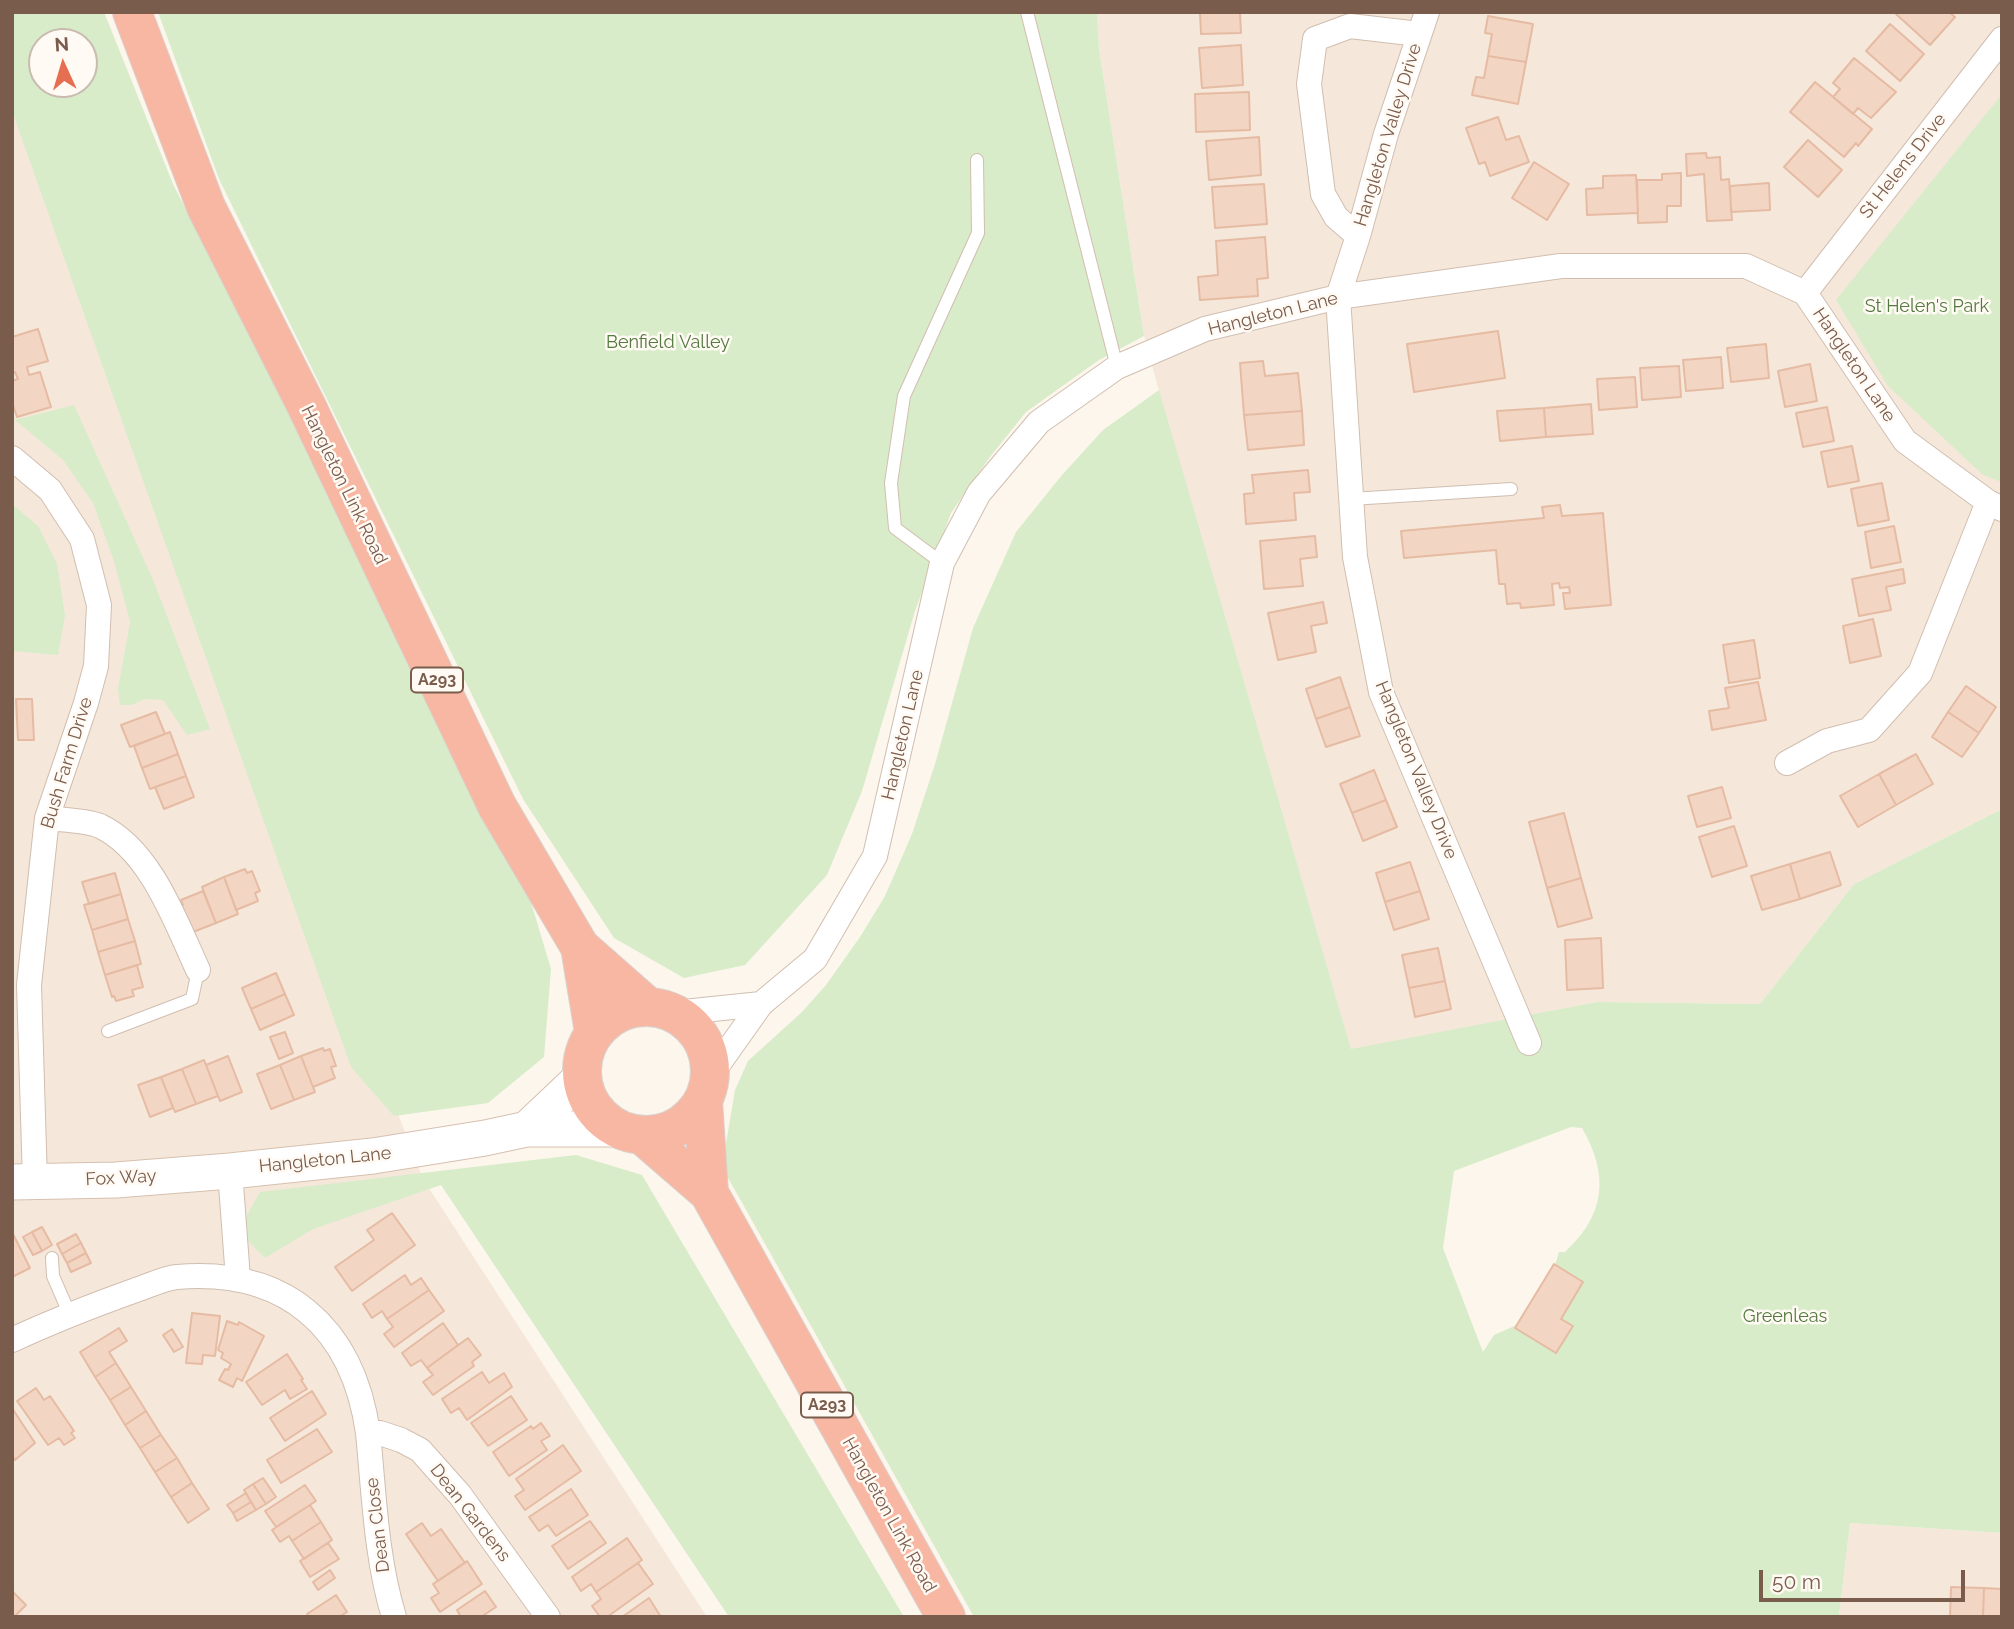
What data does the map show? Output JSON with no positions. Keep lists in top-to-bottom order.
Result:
{
  "streets": {
    "highway": ["Hangleton Link Road", "A293"],
    "street": [
      "Hangleton Valley Drive",
      "St Helens Drive",
      "Hangleton Lane",
      "Bush Farm Drive",
      "Fox Way",
      "Dean Gardens",
      "Dean Close"
    ]
  },
  "crossings": [
    ["Hangleton Valley Drive", "Hangleton Lane"],
    ["St Helens Drive", "Hangleton Lane"],
    ["Hangleton Lane", "Hangleton Link Road"],
    ["Hangleton Lane", "Fox Way"],
    ["Bush Farm Drive", "Fox Way"],
    ["Dean Gardens", "Dean Close"]
  ],
  "parks": ["St Helen's Park", "Benfield Valley", "Greenleas"],
  "scale_bar": "50 m",
  "north": "top"
}
